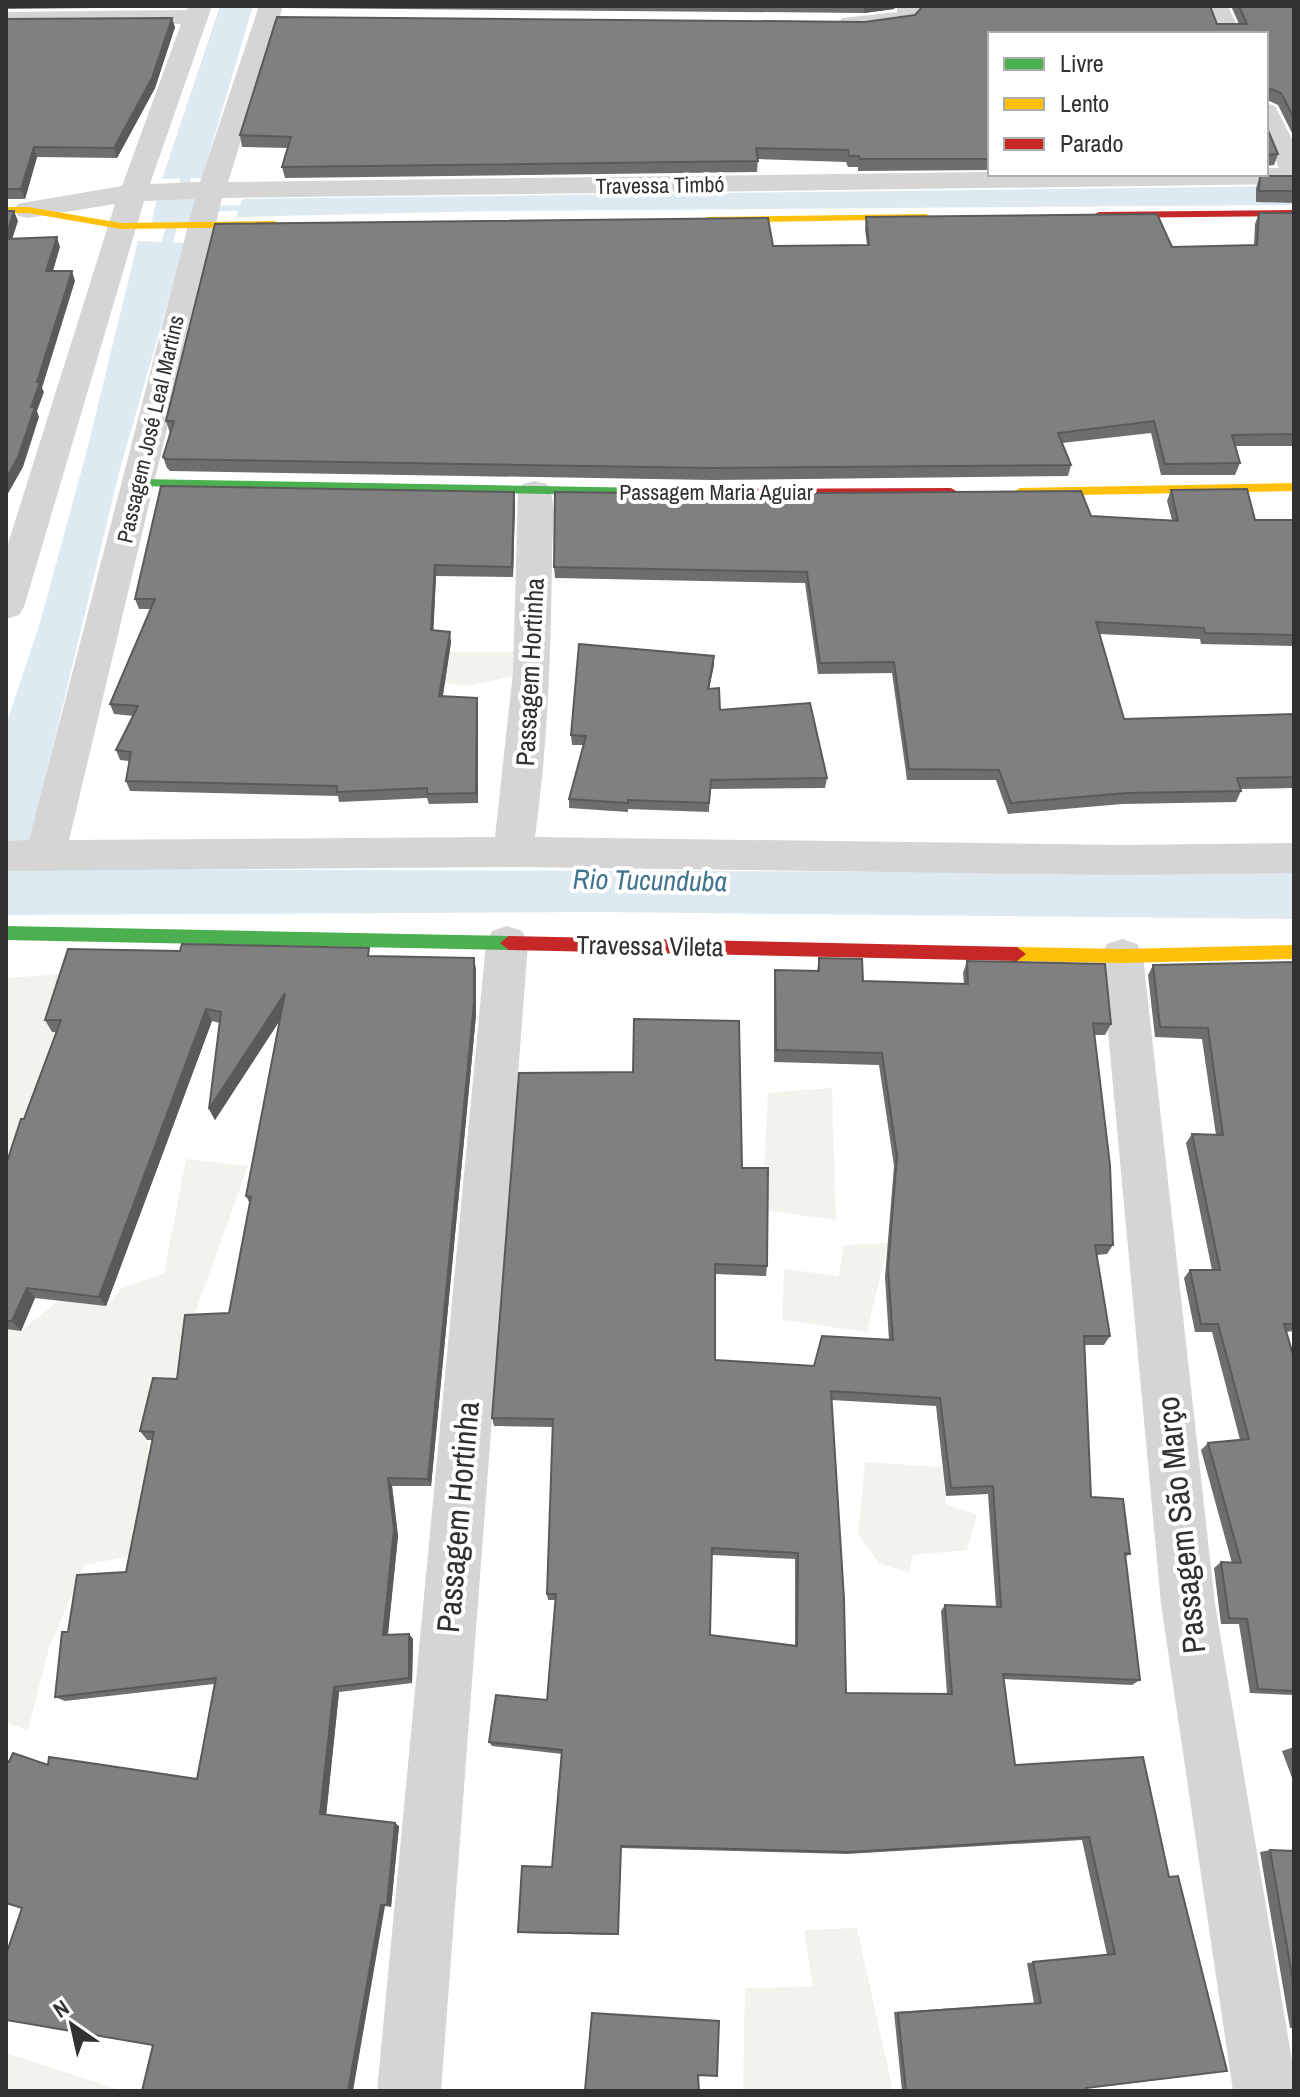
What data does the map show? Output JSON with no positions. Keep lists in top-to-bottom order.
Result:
{
  "streets": {
    "street": [
      "Travessa Timbó",
      "Passagem José Leal Martins",
      "Passagem Maria Aguiar",
      "Passagem Hortinha",
      "Travessa Vileta",
      "Passagem São Março"
    ]
  },
  "crossings": [
    ["Travessa Timbó", "Passagem José Leal Martins"],
    ["Passagem José Leal Martins", "Passagem Maria Aguiar"],
    ["Passagem Maria Aguiar", "Passagem Hortinha"],
    ["Passagem Hortinha", "Travessa Vileta"],
    ["Travessa Vileta", "Passagem São Março"]
  ],
  "water": ["Rio Tucunduba"],
  "legend": ["Livre", "Lento", "Parado"],
  "north": "top left"
}
